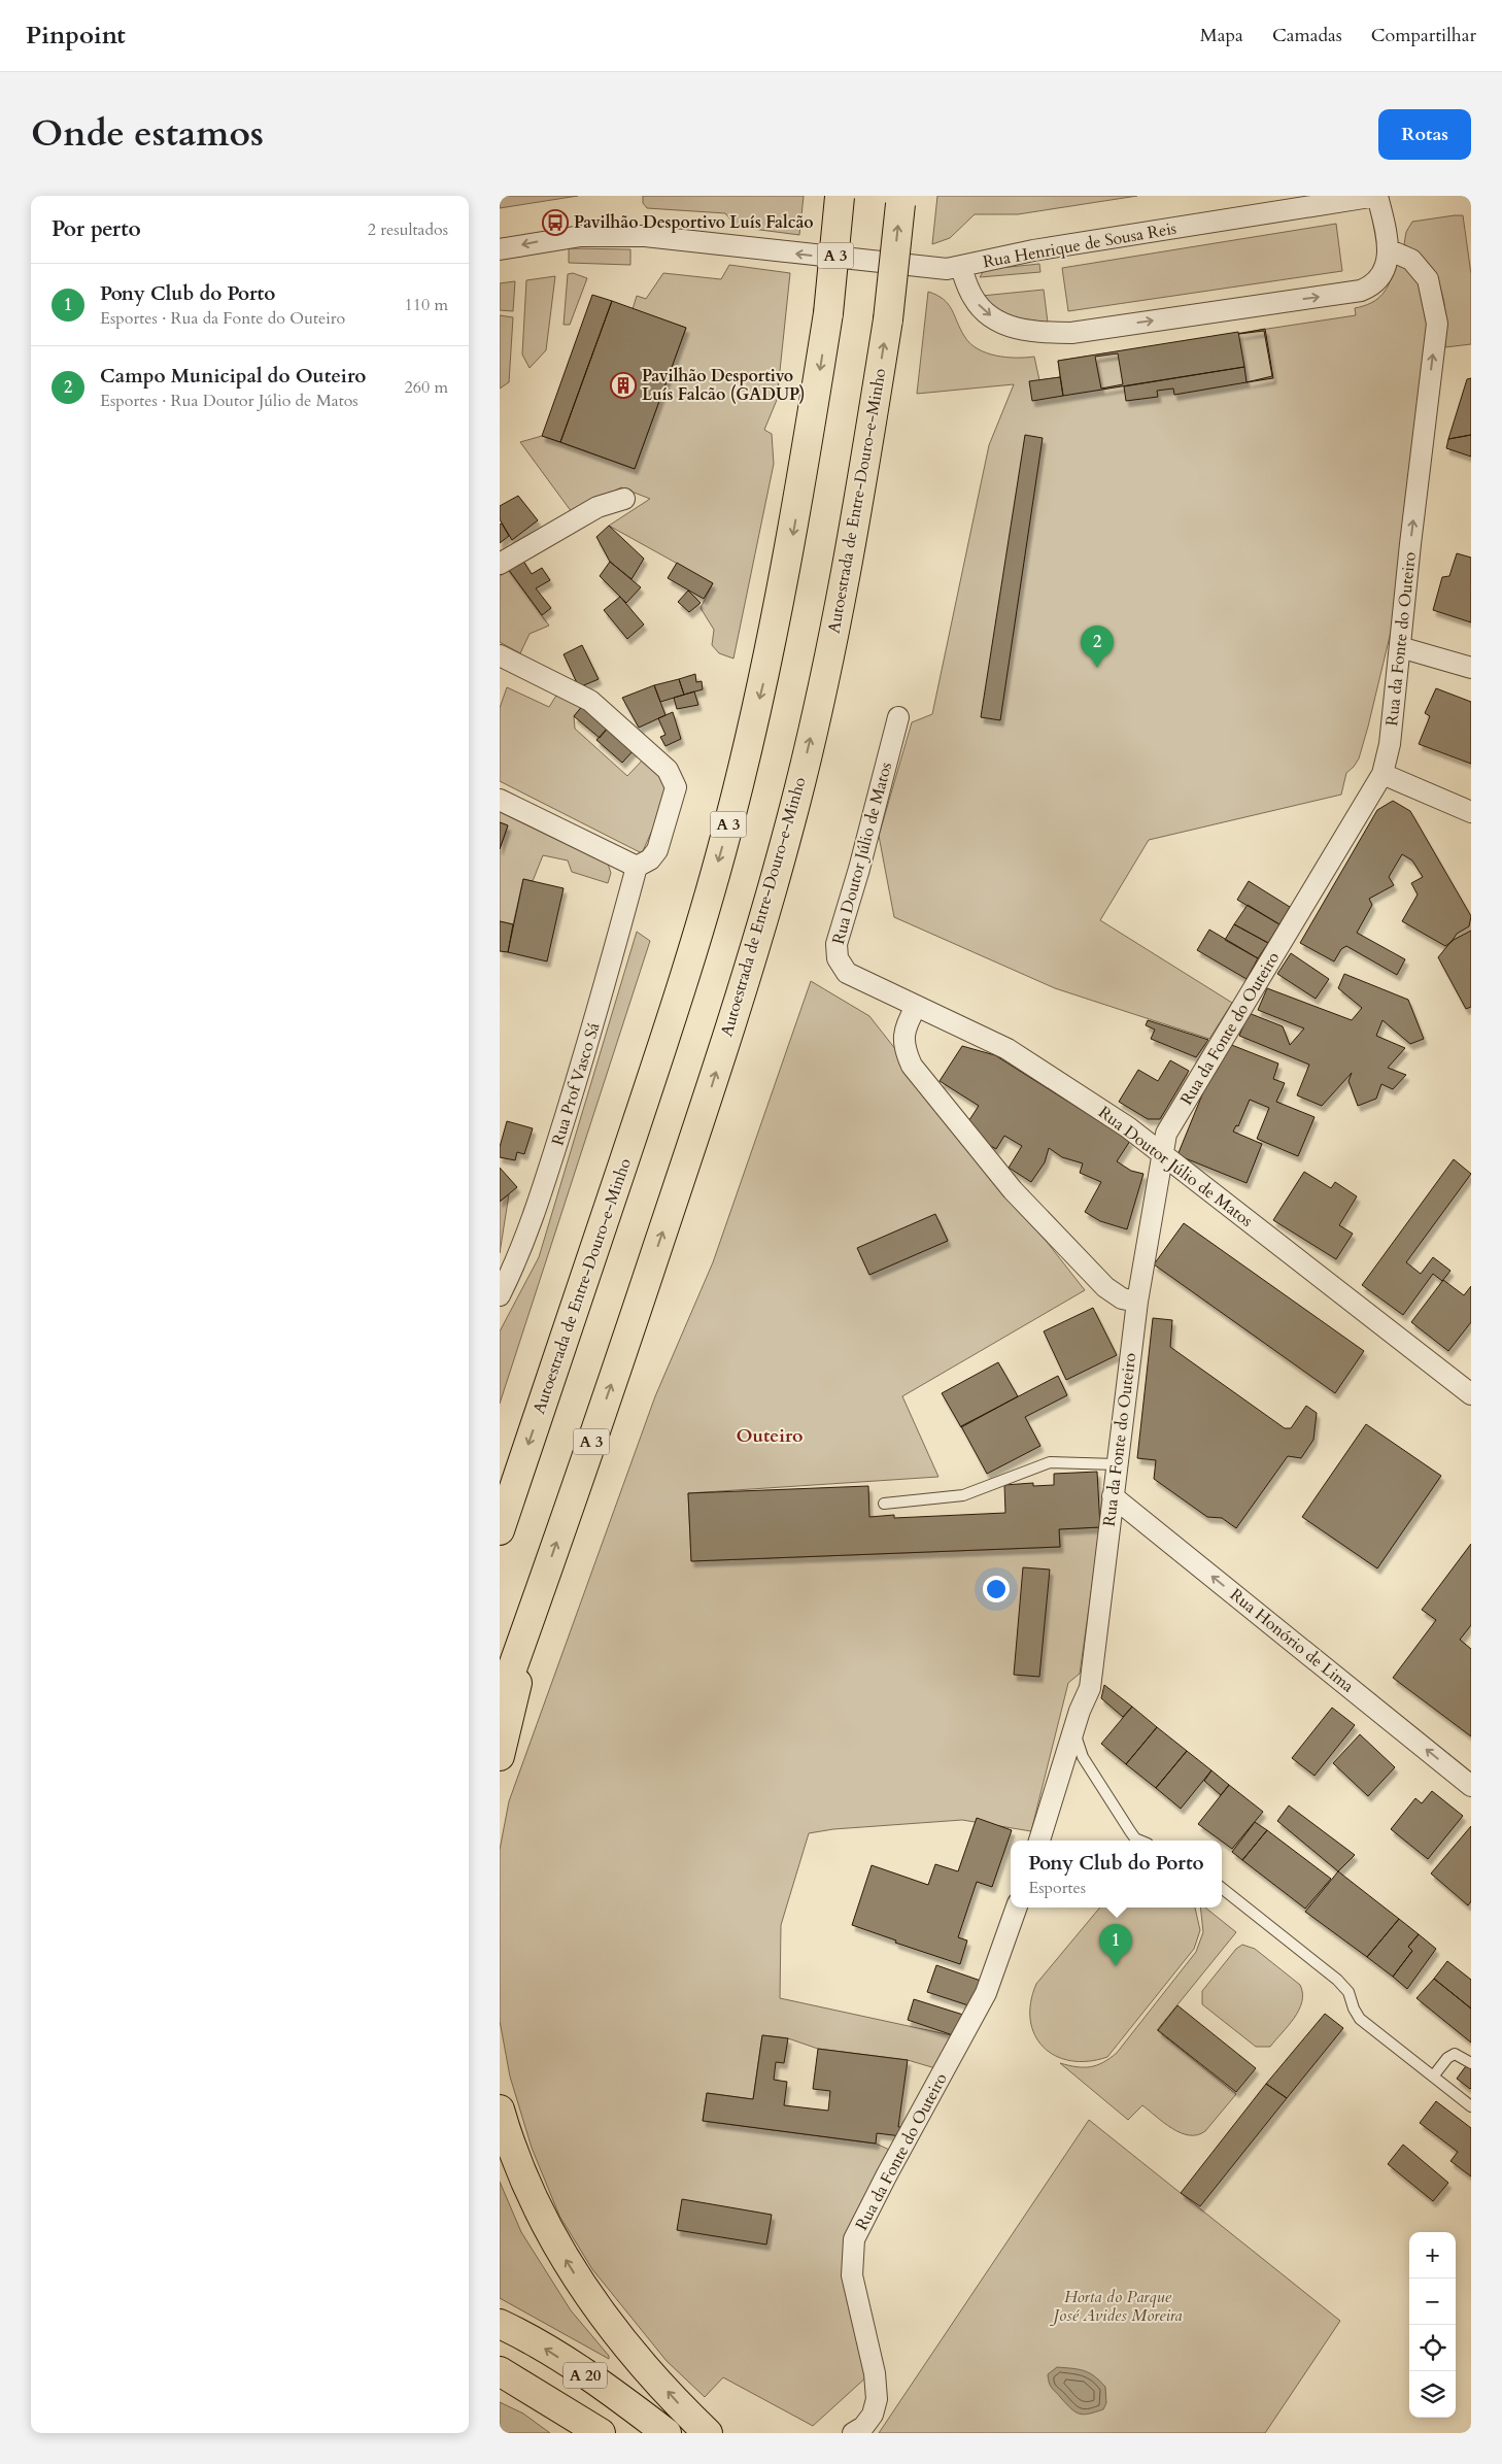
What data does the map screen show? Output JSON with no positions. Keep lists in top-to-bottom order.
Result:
{
  "streets": {
    "highway": ["A 3", "Autoestrada de Entre-Douro-e-Minho", "A 20"],
    "street": [
      "Rua Henrique de Sousa Reis",
      "Rua da Fonte do Outeiro",
      "Rua Doutor Júlio de Matos",
      "Rua Prof Vasco Sá",
      "Rua Honório de Lima"
    ]
  },
  "crossings": [
    ["Rua Henrique de Sousa Reis", "Rua da Fonte do Outeiro"],
    ["Rua da Fonte do Outeiro", "Rua Doutor Júlio de Matos"],
    ["Rua da Fonte do Outeiro", "Rua Honório de Lima"]
  ],
  "one_way": ["Rua Honório de Lima"],
  "districts": ["Outeiro"],
  "parks": ["Horta do Parque José Avides Moreira"],
  "places": {
    "bus stop": ["Pavilhão Desportivo Luís Falcão"],
    "building": ["Pavilhão Desportivo Luís Falcão (GADUP)"]
  },
  "page": {
    "header": "Pinpoint",
    "nav": ["Mapa", "Camadas", "Compartilhar"],
    "title": "Onde estamos",
    "buttons": "Rotas",
    "heading": ["Por perto", "2 resultados"],
    "list": [
      {
        "mark": "1",
        "name": "Pony Club do Porto",
        "note": "Esportes · Rua da Fonte do Outeiro",
        "value": "110 m"
      },
      {
        "mark": "2",
        "name": "Campo Municipal do Outeiro",
        "note": "Esportes · Rua Doutor Júlio de Matos",
        "value": "260 m"
      }
    ],
    "pins": ["2", "1"],
    "popup": ["Pony Club do Porto", "Esportes"],
    "map_buttons": ["+", "−"]
  }
}
